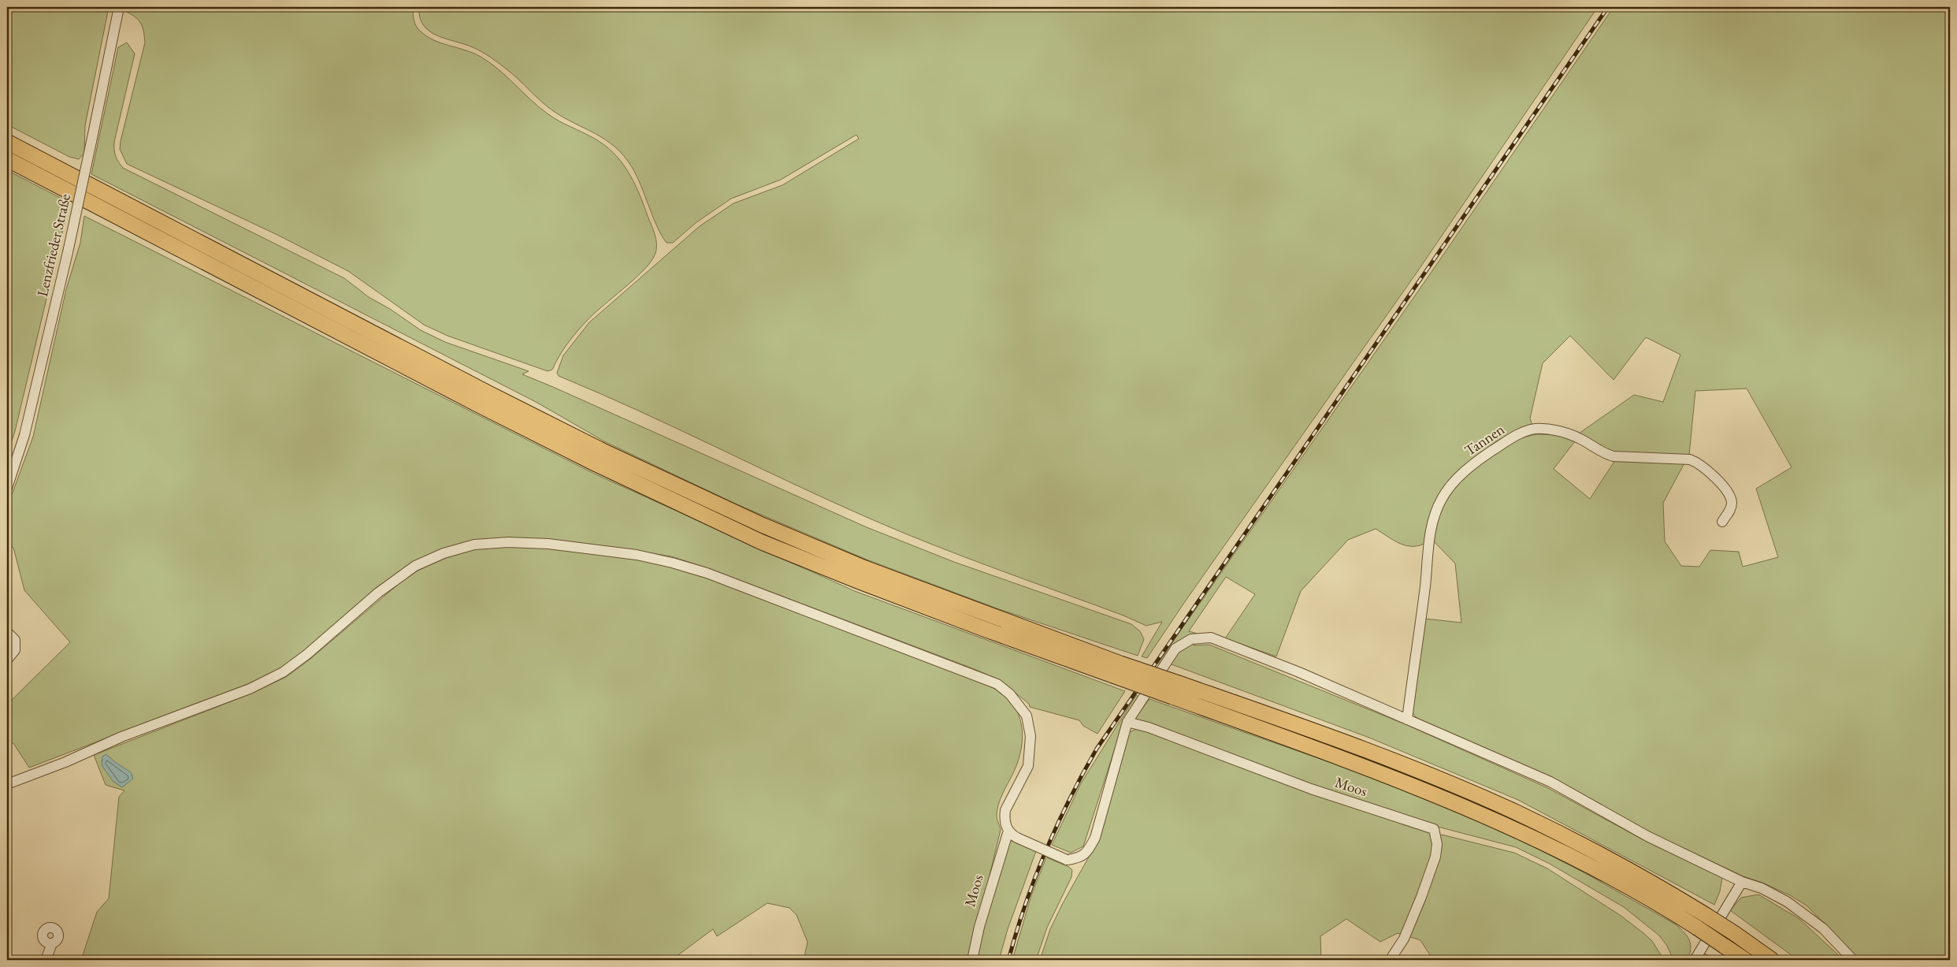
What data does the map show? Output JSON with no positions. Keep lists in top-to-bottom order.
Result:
{
  "streets": {
    "street": ["Lenzfrieder Straße", "Tannen", "Moos"]
  }
}
